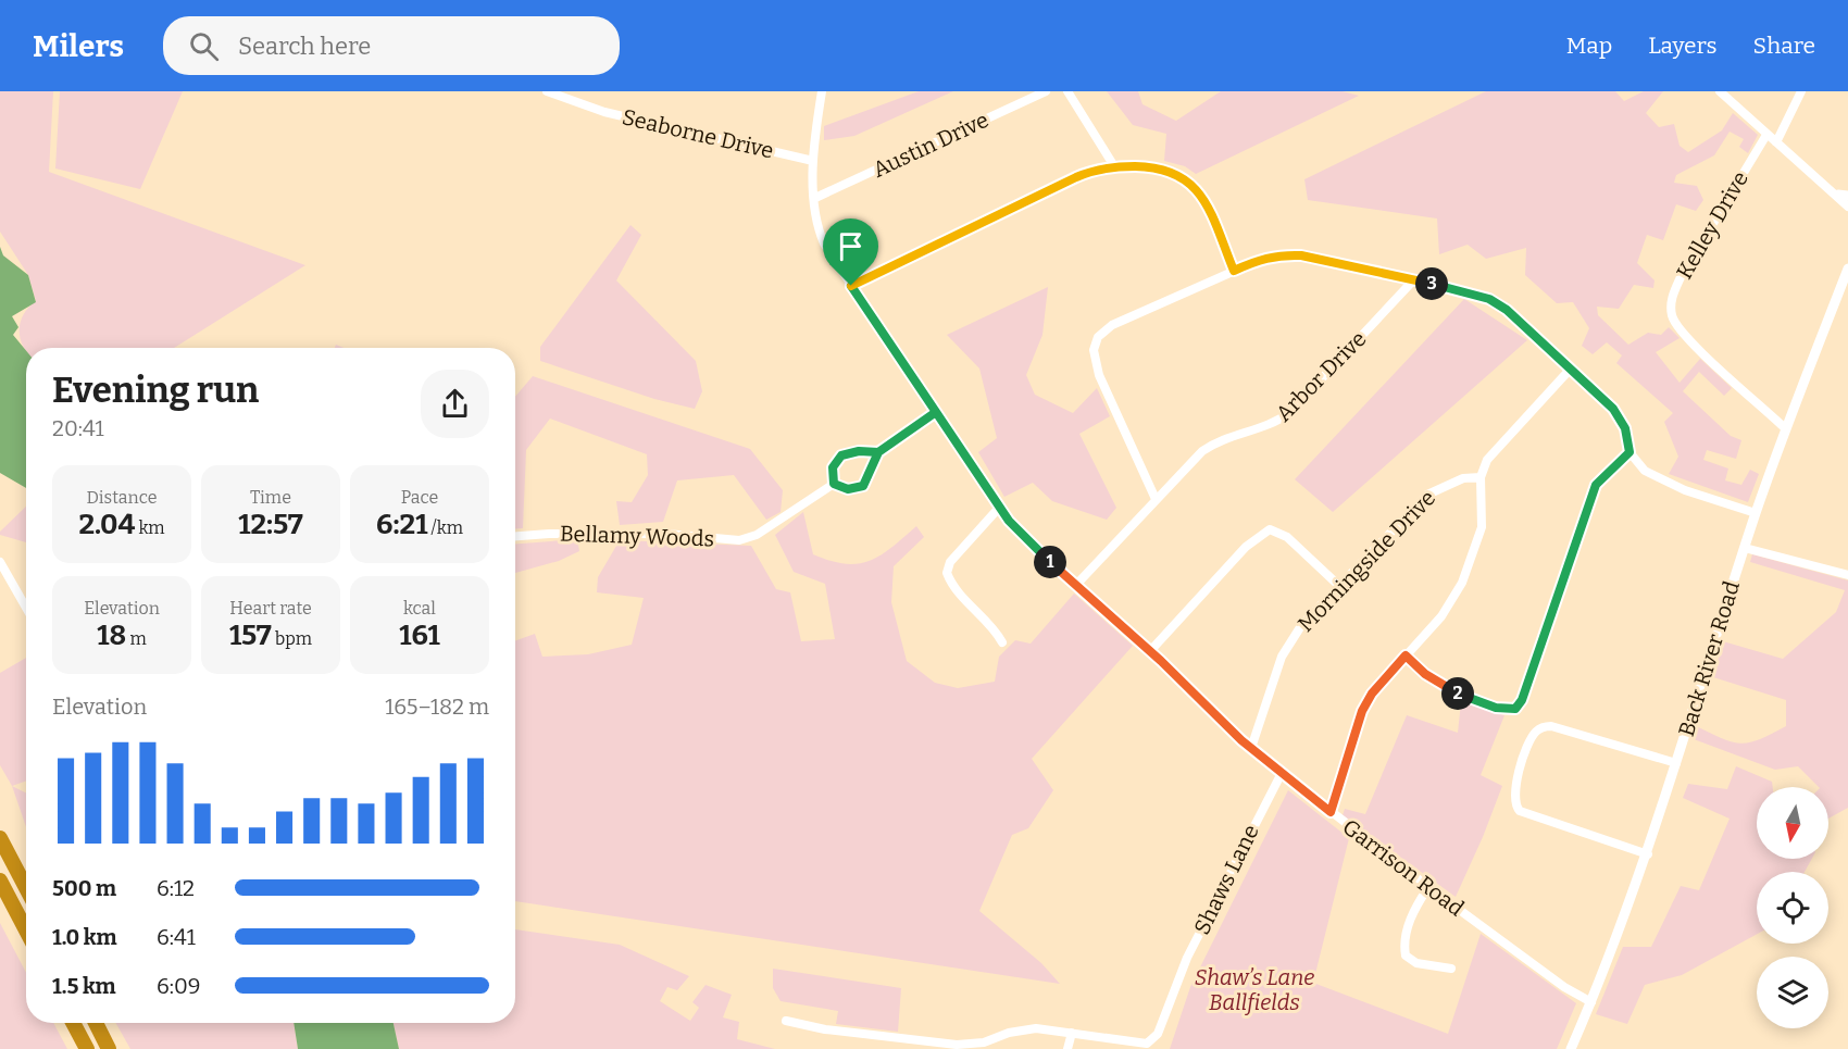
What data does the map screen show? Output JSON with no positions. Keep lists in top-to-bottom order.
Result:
{
  "streets": {
    "street": [
      "Seaborne Drive",
      "Austin Drive",
      "Kelley Drive",
      "Arbor Drive",
      "Bellamy Woods",
      "Morningside Drive",
      "Back River Road",
      "Garrison Road",
      "Shaws Lane"
    ]
  },
  "crossings": [
    ["Seaborne Drive", "Garrison Road"],
    ["Austin Drive", "Garrison Road"],
    ["Kelley Drive", "Back River Road"],
    ["Arbor Drive", "Garrison Road"],
    ["Morningside Drive", "Garrison Road"],
    ["Back River Road", "Garrison Road"],
    ["Garrison Road", "Shaws Lane"]
  ],
  "parks": ["Shaw’s Lane Ballfields"],
  "north": "bottom",
  "page": {
    "header": "Milers",
    "search": "Search here",
    "nav": ["Map", "Layers", "Share"],
    "pins": ["3", "1", "2"],
    "heading": ["Evening run", "20:41"],
    "stats": [
      ["Distance", "2.04 km"],
      ["Time", "12:57"],
      ["Pace", "6:21 /km"],
      ["Elevation", "18 m"],
      ["Heart rate", "157 bpm"],
      ["kcal", "161"]
    ],
    "chart": ["Elevation", "165–182 m"],
    "list": [
      {
        "name": "500 m",
        "note": "6:12"
      },
      {
        "name": "1.0 km",
        "note": "6:41"
      },
      {
        "name": "1.5 km",
        "note": "6:09"
      }
    ]
  }
}
